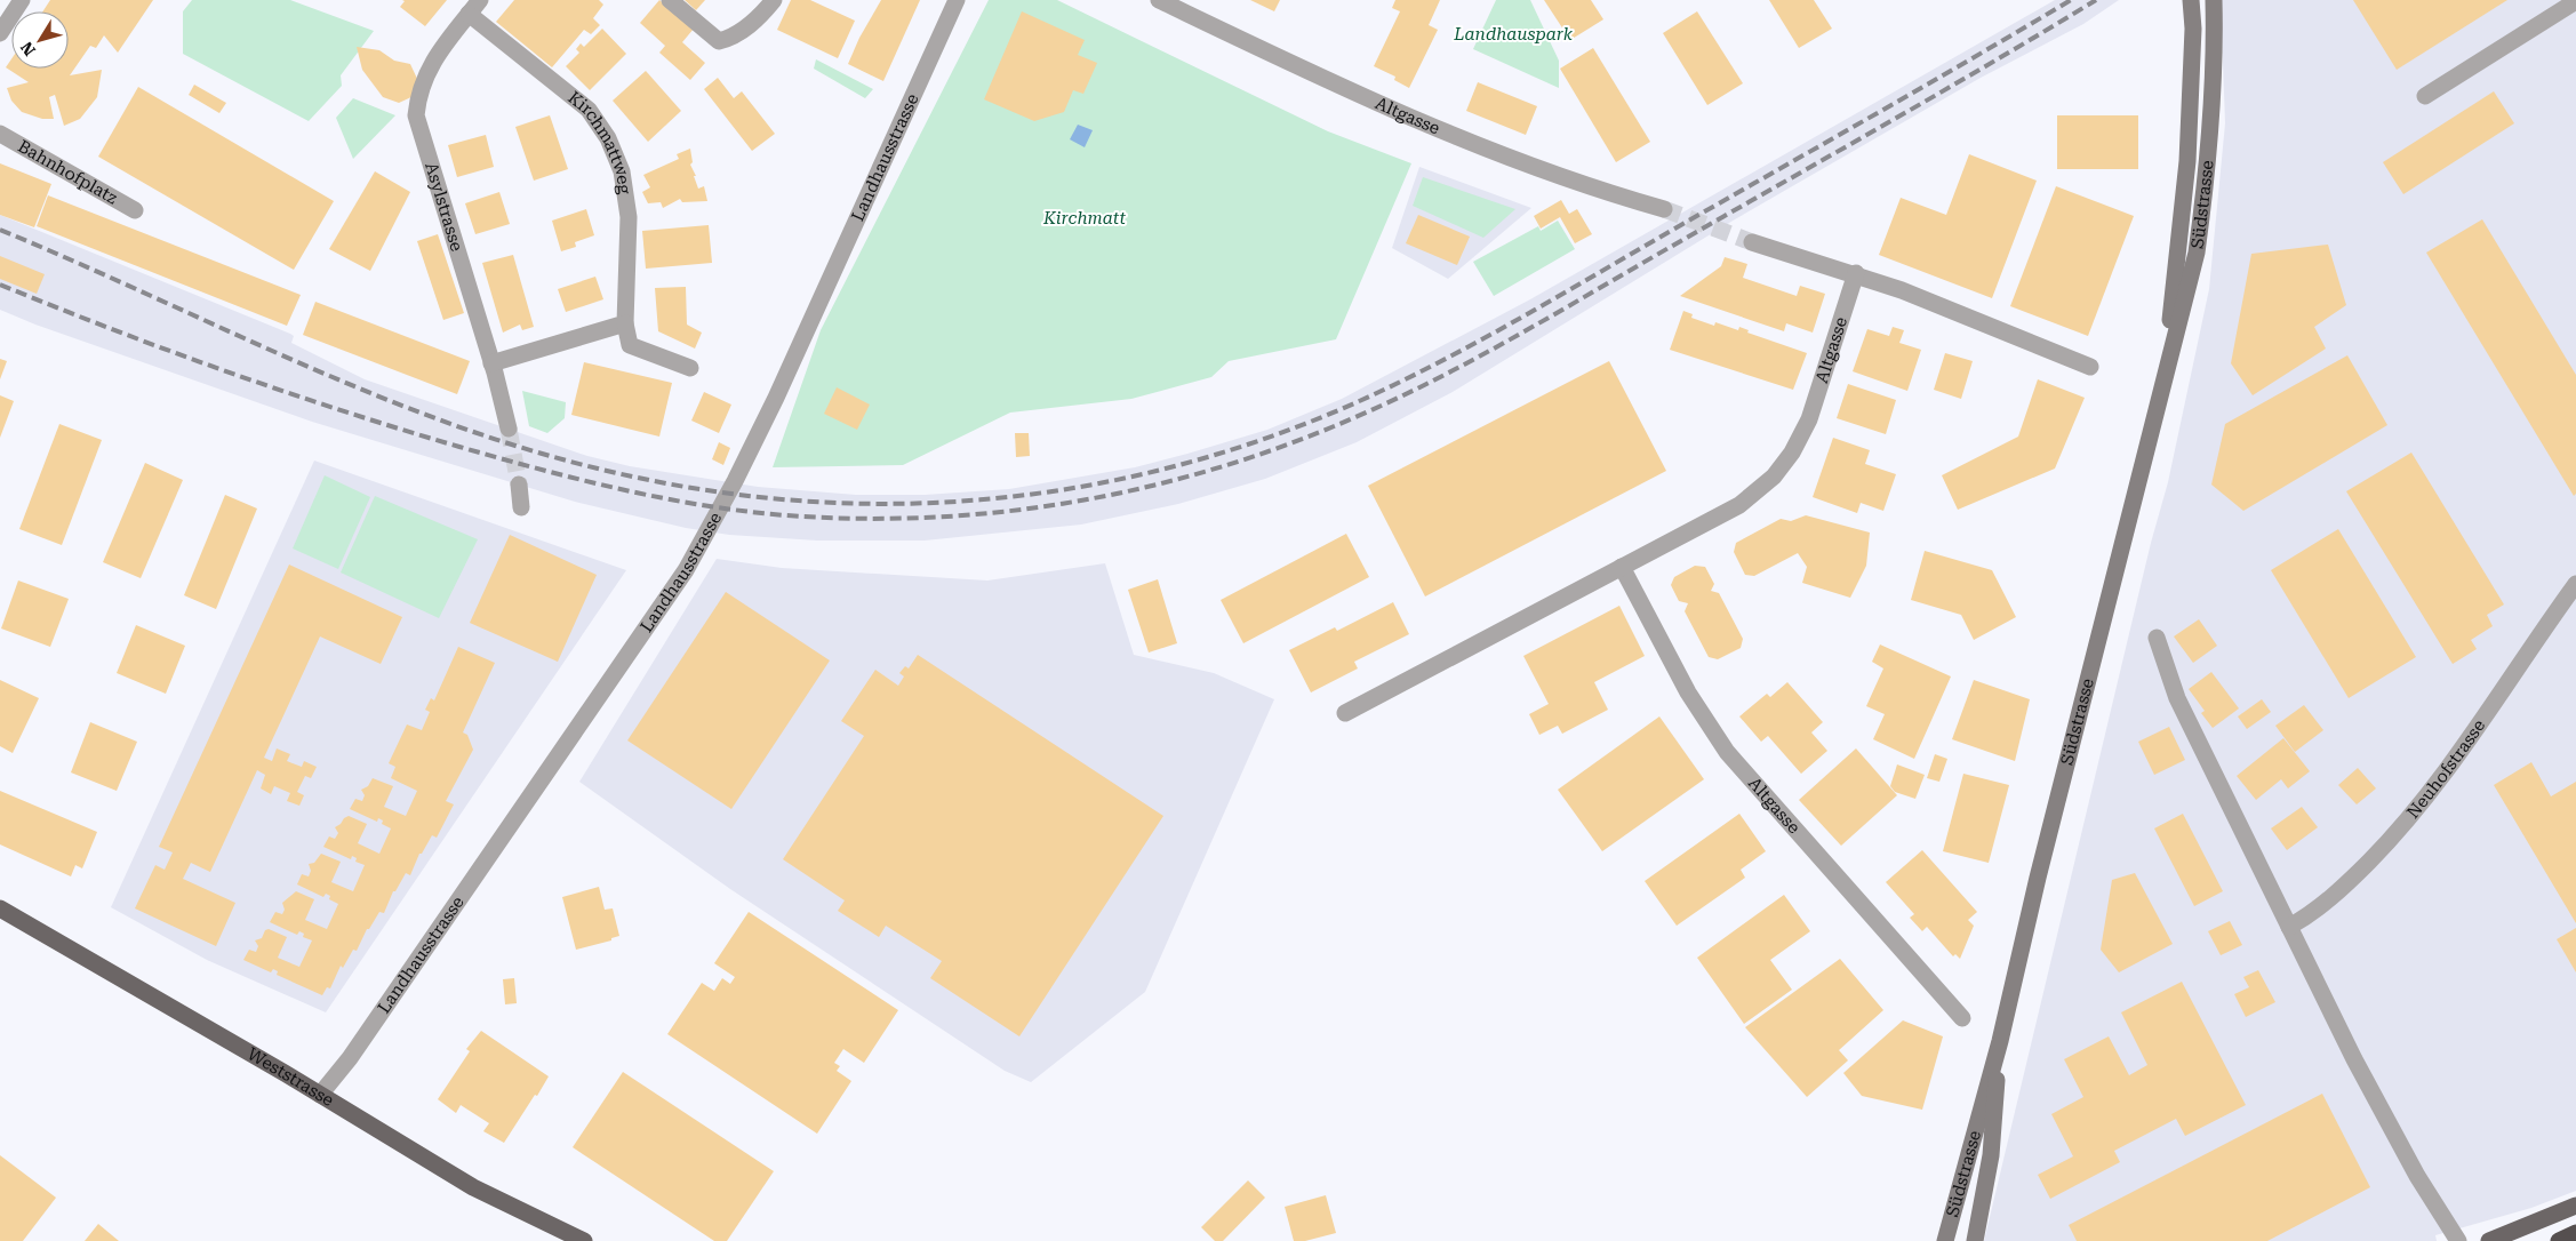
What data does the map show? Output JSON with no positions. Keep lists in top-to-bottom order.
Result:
{
  "streets": {
    "main road": ["Südstrasse", "Weststrasse"],
    "street": [
      "Altgasse",
      "Kirchmattweg",
      "Landhausstrasse",
      "Bahnhofplatz",
      "Asylstrasse",
      "Neuhofstrasse"
    ]
  },
  "crossings": [
    ["Kirchmattweg", "Asylstrasse"],
    ["Landhausstrasse", "Weststrasse"]
  ],
  "parks": ["Landhauspark", "Kirchmatt"],
  "north": "bottom left"
}
